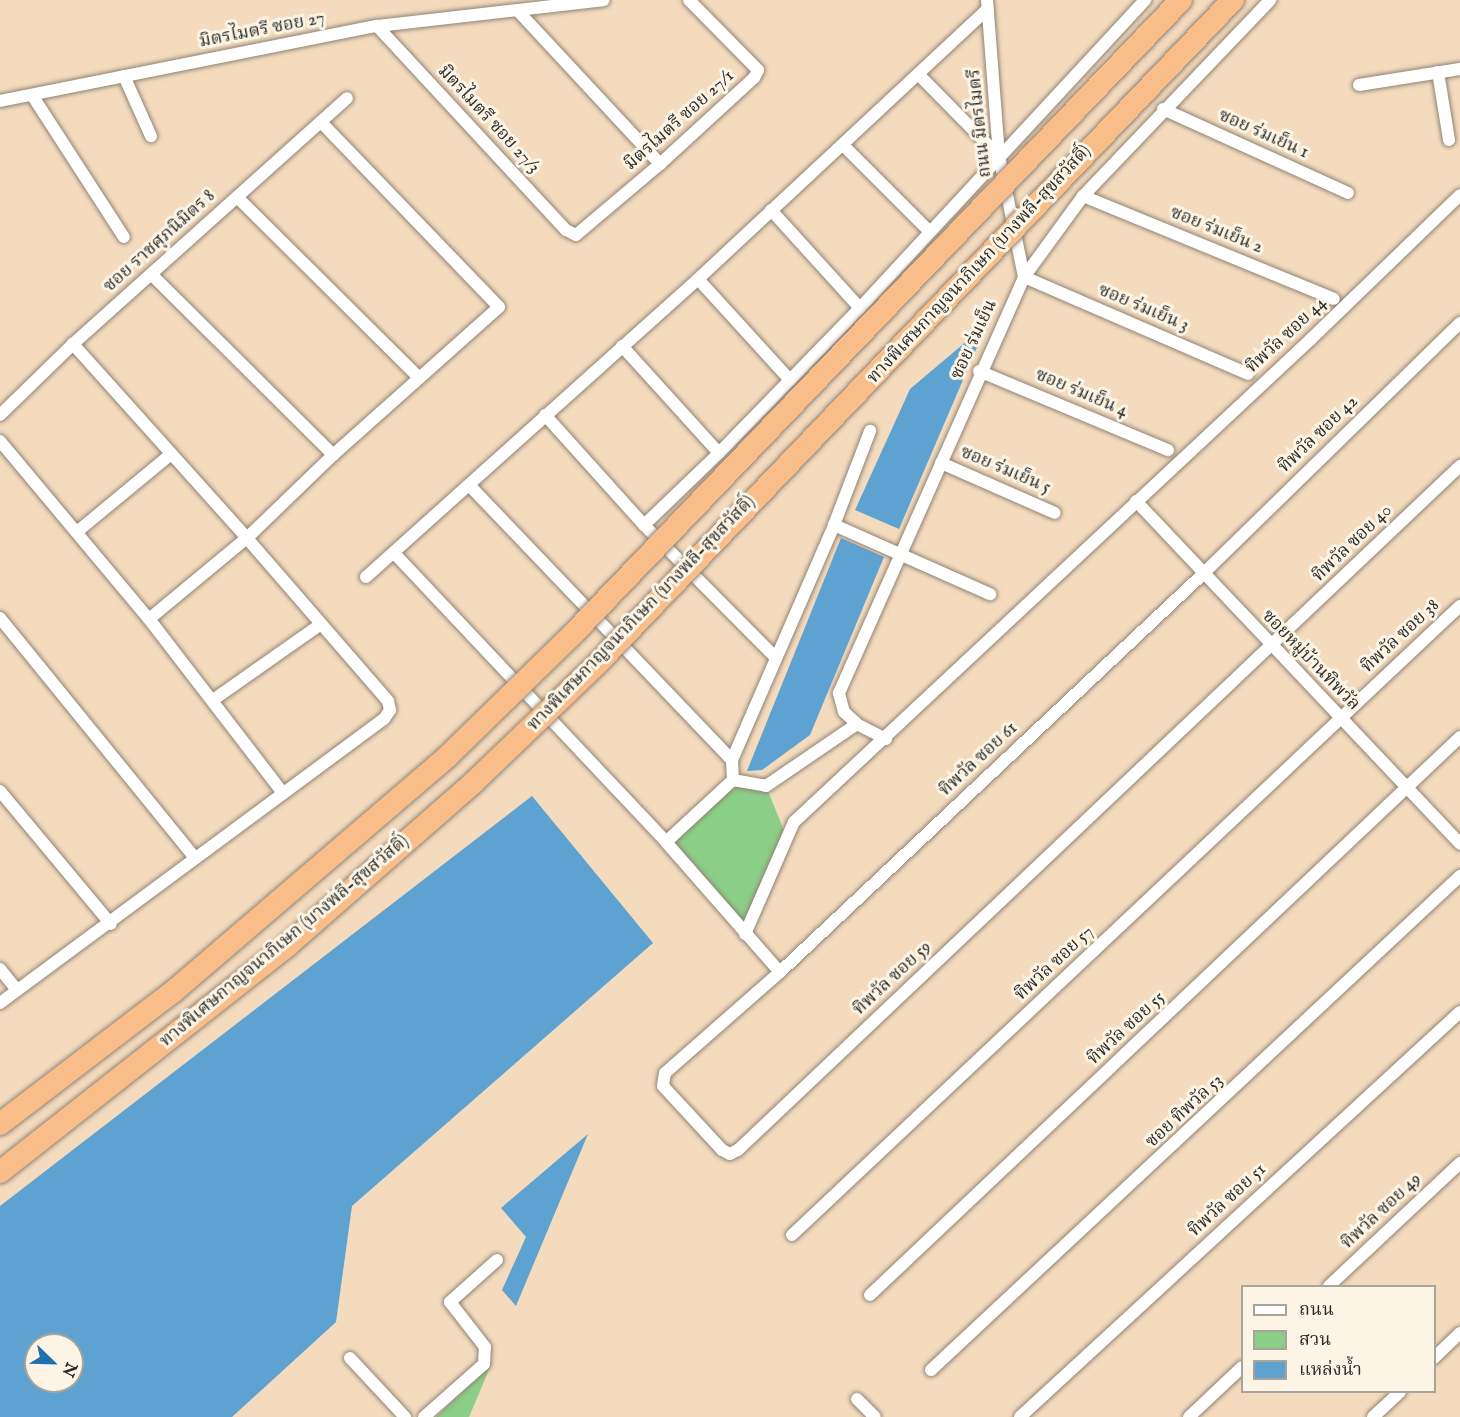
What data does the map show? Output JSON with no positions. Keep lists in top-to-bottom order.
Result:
{
  "streets": {
    "highway": ["ทางพิเศษกาญจนาภิเษก (บางพลี-สุขสวัสดิ์)"],
    "street": [
      "มิตรไมตรี ซอย 27",
      "มิตรไมตรี ซอย 27/3",
      "มิตรไมตรี ซอย 27/1",
      "ถนน มิตรไมตรี",
      "ซอย ร่มเย็น 1",
      "ซอย ร่มเย็น 2",
      "ซอย ราชศุภนิมิตร 8",
      "ซอย ร่มเย็น 3",
      "ทิพวัล ซอย 44",
      "ซอย ร่มเย็น",
      "ซอย ร่มเย็น 4",
      "ทิพวัล ซอย 42",
      "ซอย ร่มเย็น 5",
      "ทิพวัล ซอย 40",
      "ทิพวัล ซอย 38",
      "ซอยหมู่บ้านทิพวัล",
      "ทิพวัล ซอย 61",
      "ทิพวัล ซอย 57",
      "ทิพวัล ซอย 59",
      "ทิพวัล ซอย 55",
      "ซอย ทิพวัล 53",
      "ทิพวัล ซอย 51",
      "ทิพวัล ซอย 49"
    ]
  },
  "crossings": [
    ["มิตรไมตรี ซอย 27", "มิตรไมตรี ซอย 27/3"],
    ["มิตรไมตรี ซอย 27/3", "มิตรไมตรี ซอย 27/1"],
    ["ถนน มิตรไมตรี", "ซอย ร่มเย็น 3"],
    ["ถนน มิตรไมตรี", "ซอย ร่มเย็น"],
    ["ซอย ร่มเย็น 1", "ซอย ร่มเย็น"],
    ["ซอย ร่มเย็น 2", "ซอย ร่มเย็น"],
    ["ซอย ร่มเย็น 3", "ซอย ร่มเย็น"],
    ["ทิพวัล ซอย 44", "ซอย ร่มเย็น"],
    ["ทิพวัล ซอย 44", "ซอยหมู่บ้านทิพวัล"],
    ["ซอย ร่มเย็น", "ซอย ร่มเย็น 4"],
    ["ซอย ร่มเย็น", "ซอย ร่มเย็น 5"],
    ["ทิพวัล ซอย 42", "ซอยหมู่บ้านทิพวัล"],
    ["ทิพวัล ซอย 42", "ทิพวัล ซอย 61"],
    ["ทิพวัล ซอย 40", "ซอยหมู่บ้านทิพวัล"],
    ["ทิพวัล ซอย 40", "ทิพวัล ซอย 59"],
    ["ทิพวัล ซอย 38", "ซอยหมู่บ้านทิพวัล"],
    ["ทิพวัล ซอย 38", "ทิพวัล ซอย 57"],
    ["ซอยหมู่บ้านทิพวัล", "ทิพวัล ซอย 61"],
    ["ซอยหมู่บ้านทิพวัล", "ทิพวัล ซอย 57"],
    ["ซอยหมู่บ้านทิพวัล", "ทิพวัล ซอย 59"],
    ["ซอยหมู่บ้านทิพวัล", "ทิพวัล ซอย 55"],
    ["ทิพวัล ซอย 61", "ทิพวัล ซอย 59"]
  ],
  "legend": ["ถนน", "สวน", "แหล่งน้ำ"],
  "north": "bottom right"
}
